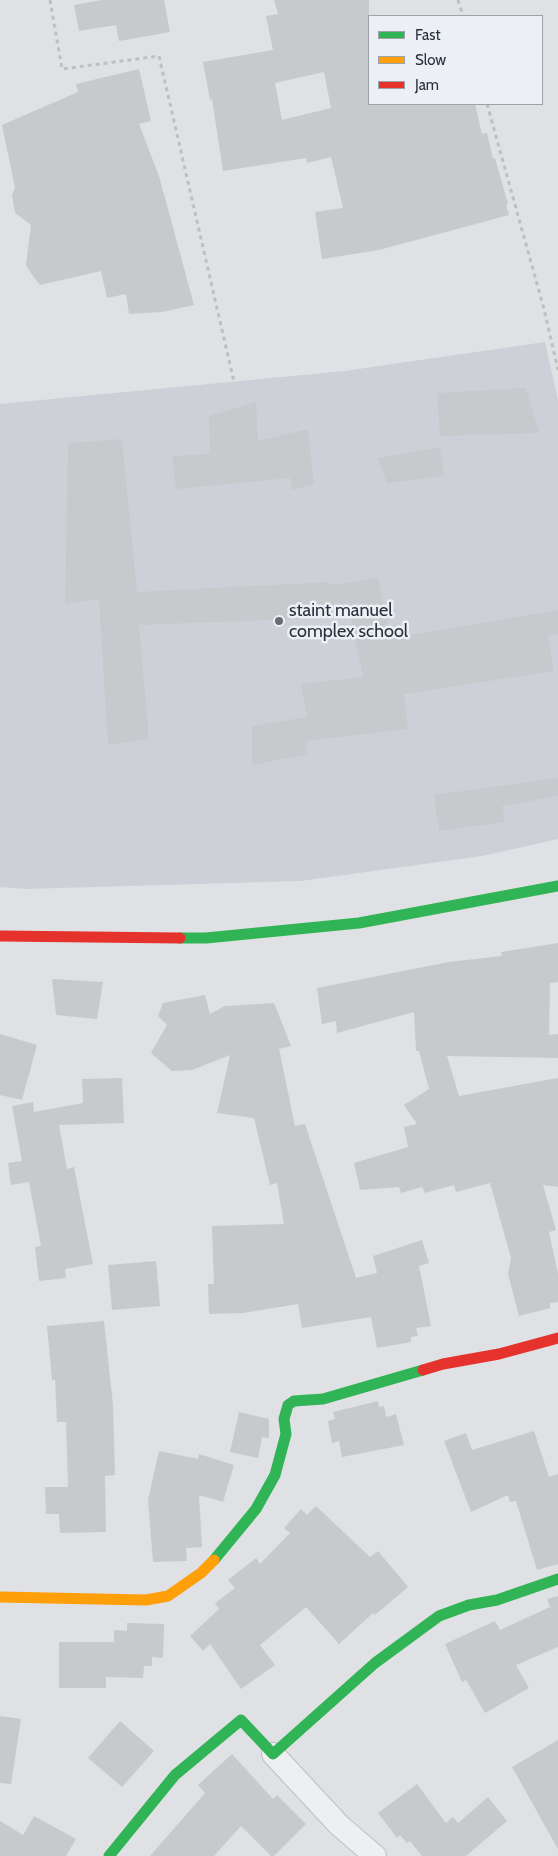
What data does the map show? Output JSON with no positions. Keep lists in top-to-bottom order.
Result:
{
  "places": ["staint manuel complex school"],
  "legend": ["Fast", "Slow", "Jam"]
}
